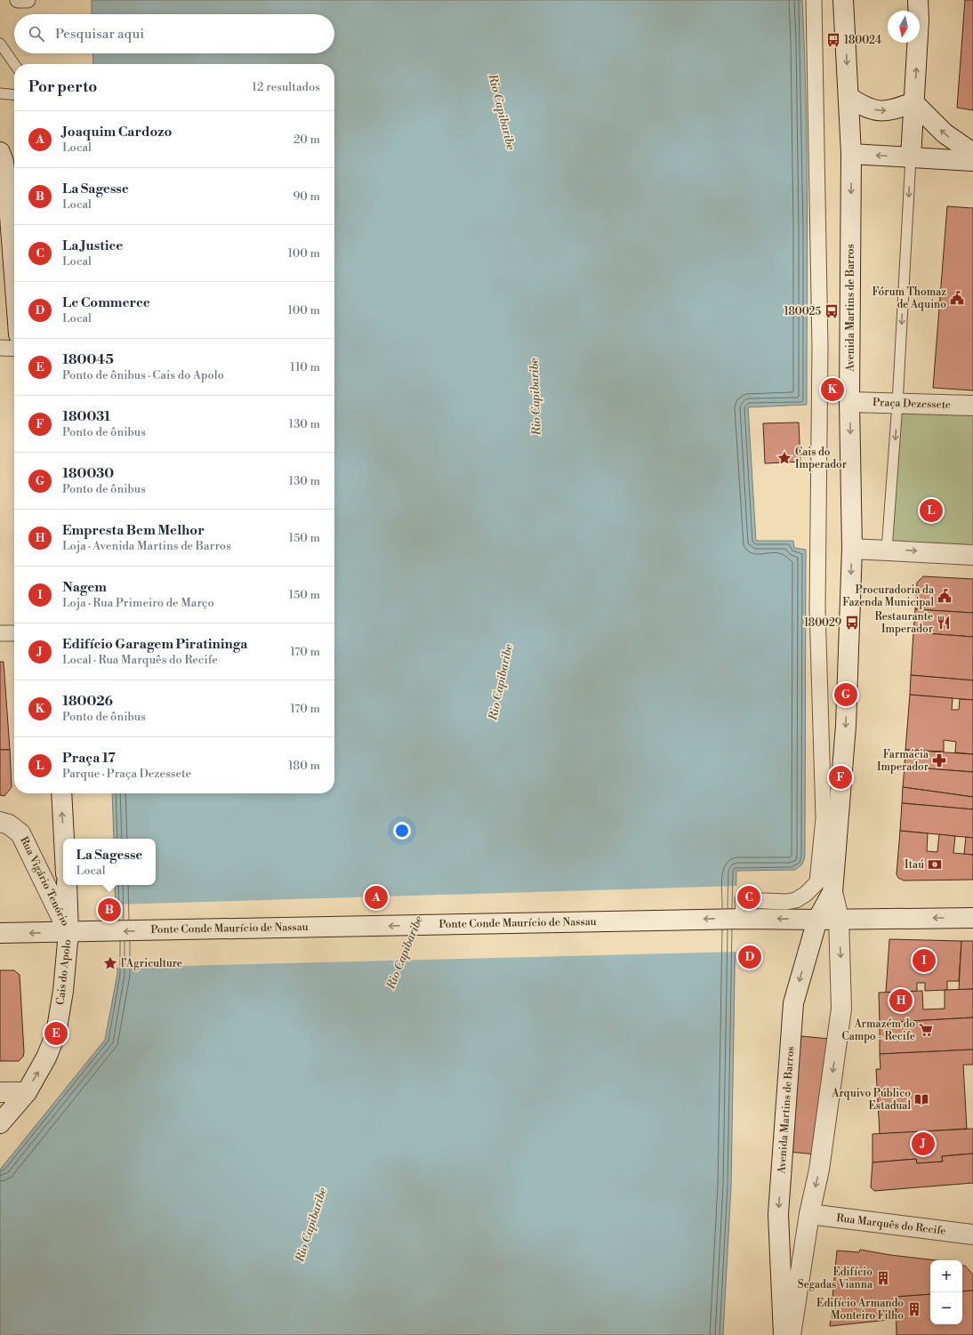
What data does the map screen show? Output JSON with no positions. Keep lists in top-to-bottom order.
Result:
{
  "streets": {
    "main road": [
      "Avenida Martins de Barros",
      "Praça Dezessete",
      "Rua Vigário Tenório",
      "Ponte Conde Maurício de Nassau",
      "Cais do Apolo",
      "Rua Marquês do Recife"
    ]
  },
  "crossings": [
    ["Avenida Martins de Barros", "Praça Dezessete"],
    ["Avenida Martins de Barros", "Ponte Conde Maurício de Nassau"],
    ["Avenida Martins de Barros", "Rua Marquês do Recife"],
    ["Rua Vigário Tenório", "Ponte Conde Maurício de Nassau"],
    ["Rua Vigário Tenório", "Cais do Apolo"],
    ["Ponte Conde Maurício de Nassau", "Cais do Apolo"]
  ],
  "one_way": ["Avenida Martins de Barros", "Ponte Conde Maurício de Nassau", "Cais do Apolo"],
  "water": ["Rio Capibaribe"],
  "places": {
    "bus stop": ["180024", "180025", "180029"],
    "public building": ["Fórum Thomaz de Aquino", "Procuradoria da Fazenda Municipal"],
    "place": ["Cais do Imperador", "l’Agriculture"],
    "restaurant": ["Restaurante Imperador"],
    "pharmacy": ["Farmácia Imperador"],
    "bank": ["Itaú"],
    "supermarket": ["Armazém do Campo - Recife"],
    "library": ["Arquivo Público Estadual"],
    "building": ["Edifício Segadas Vianna", "Edifício Armando Monteiro Filho"]
  },
  "north": "bottom",
  "page": {
    "search": "Pesquisar aqui",
    "heading": ["Por perto", "12 resultados"],
    "list": [
      {
        "mark": "A",
        "name": "Joaquim Cardozo",
        "note": "Local",
        "value": "20 m"
      },
      {
        "mark": "B",
        "name": "La Sagesse",
        "note": "Local",
        "value": "90 m"
      },
      {
        "mark": "C",
        "name": "La Justice",
        "note": "Local",
        "value": "100 m"
      },
      {
        "mark": "D",
        "name": "Le Commerce",
        "note": "Local",
        "value": "100 m"
      },
      {
        "mark": "E",
        "name": "180045",
        "note": "Ponto de ônibus · Cais do Apolo",
        "value": "110 m"
      },
      {
        "mark": "F",
        "name": "180031",
        "note": "Ponto de ônibus",
        "value": "130 m"
      },
      {
        "mark": "G",
        "name": "180030",
        "note": "Ponto de ônibus",
        "value": "130 m"
      },
      {
        "mark": "H",
        "name": "Empresta Bem Melhor",
        "note": "Loja · Avenida Martins de Barros",
        "value": "150 m"
      },
      {
        "mark": "I",
        "name": "Nagem",
        "note": "Loja · Rua Primeiro de Março",
        "value": "150 m"
      },
      {
        "mark": "J",
        "name": "Edifício Garagem Piratininga",
        "note": "Local · Rua Marquês do Recife",
        "value": "170 m"
      },
      {
        "mark": "K",
        "name": "180026",
        "note": "Ponto de ônibus",
        "value": "170 m"
      },
      {
        "mark": "L",
        "name": "Praça 17",
        "note": "Parque · Praça Dezessete",
        "value": "180 m"
      }
    ],
    "pins": [
      "K",
      "L",
      "G",
      "F",
      "A",
      "C",
      "B",
      "D",
      "I",
      "H",
      "E",
      "J"
    ],
    "popup": ["La Sagesse", "Local"],
    "map_buttons": ["+", "−"]
  }
}
